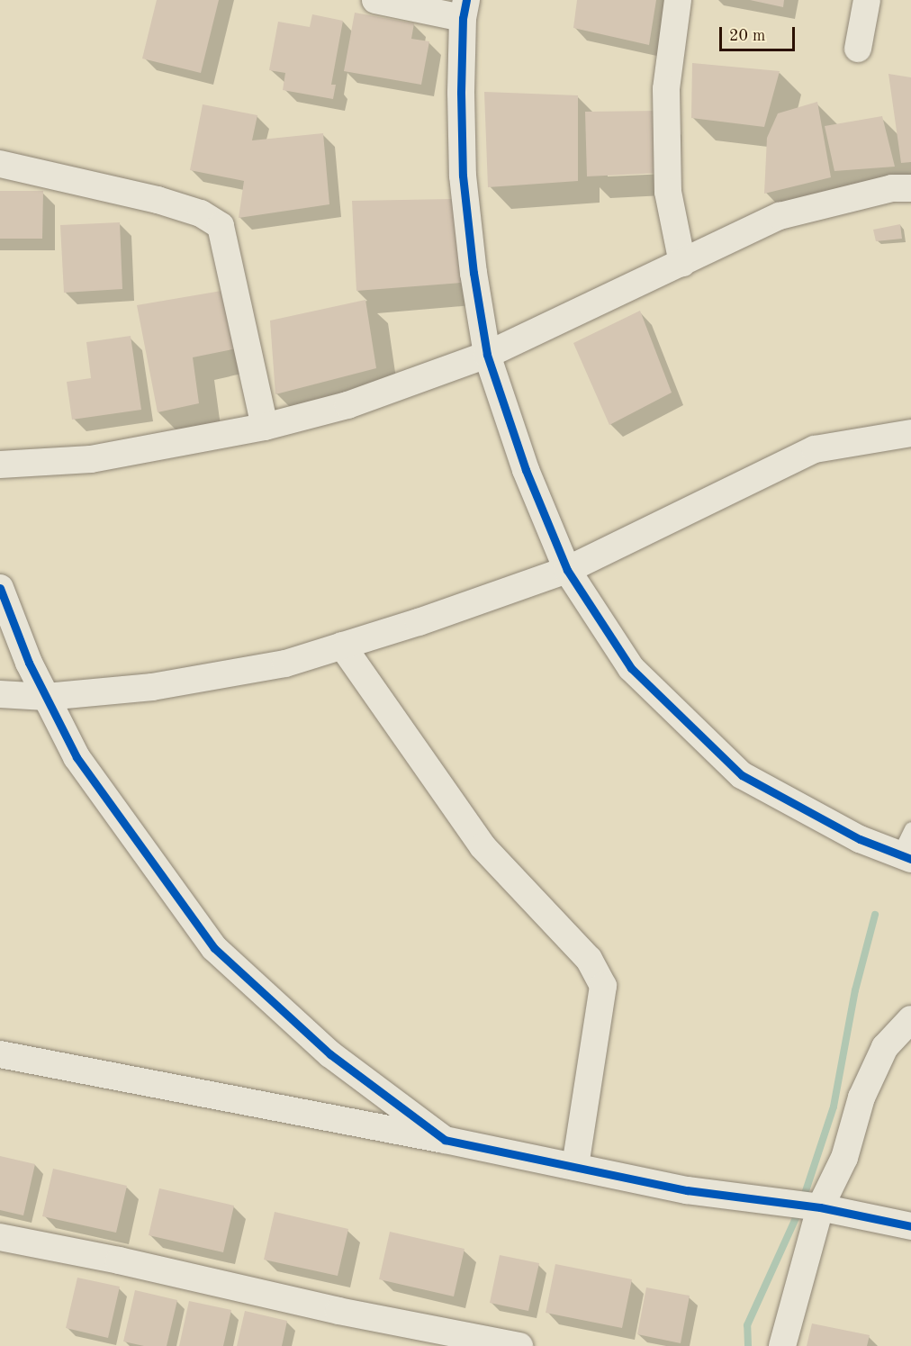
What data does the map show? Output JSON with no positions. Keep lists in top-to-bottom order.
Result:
{
  "scale_bar": "20 m"
}
